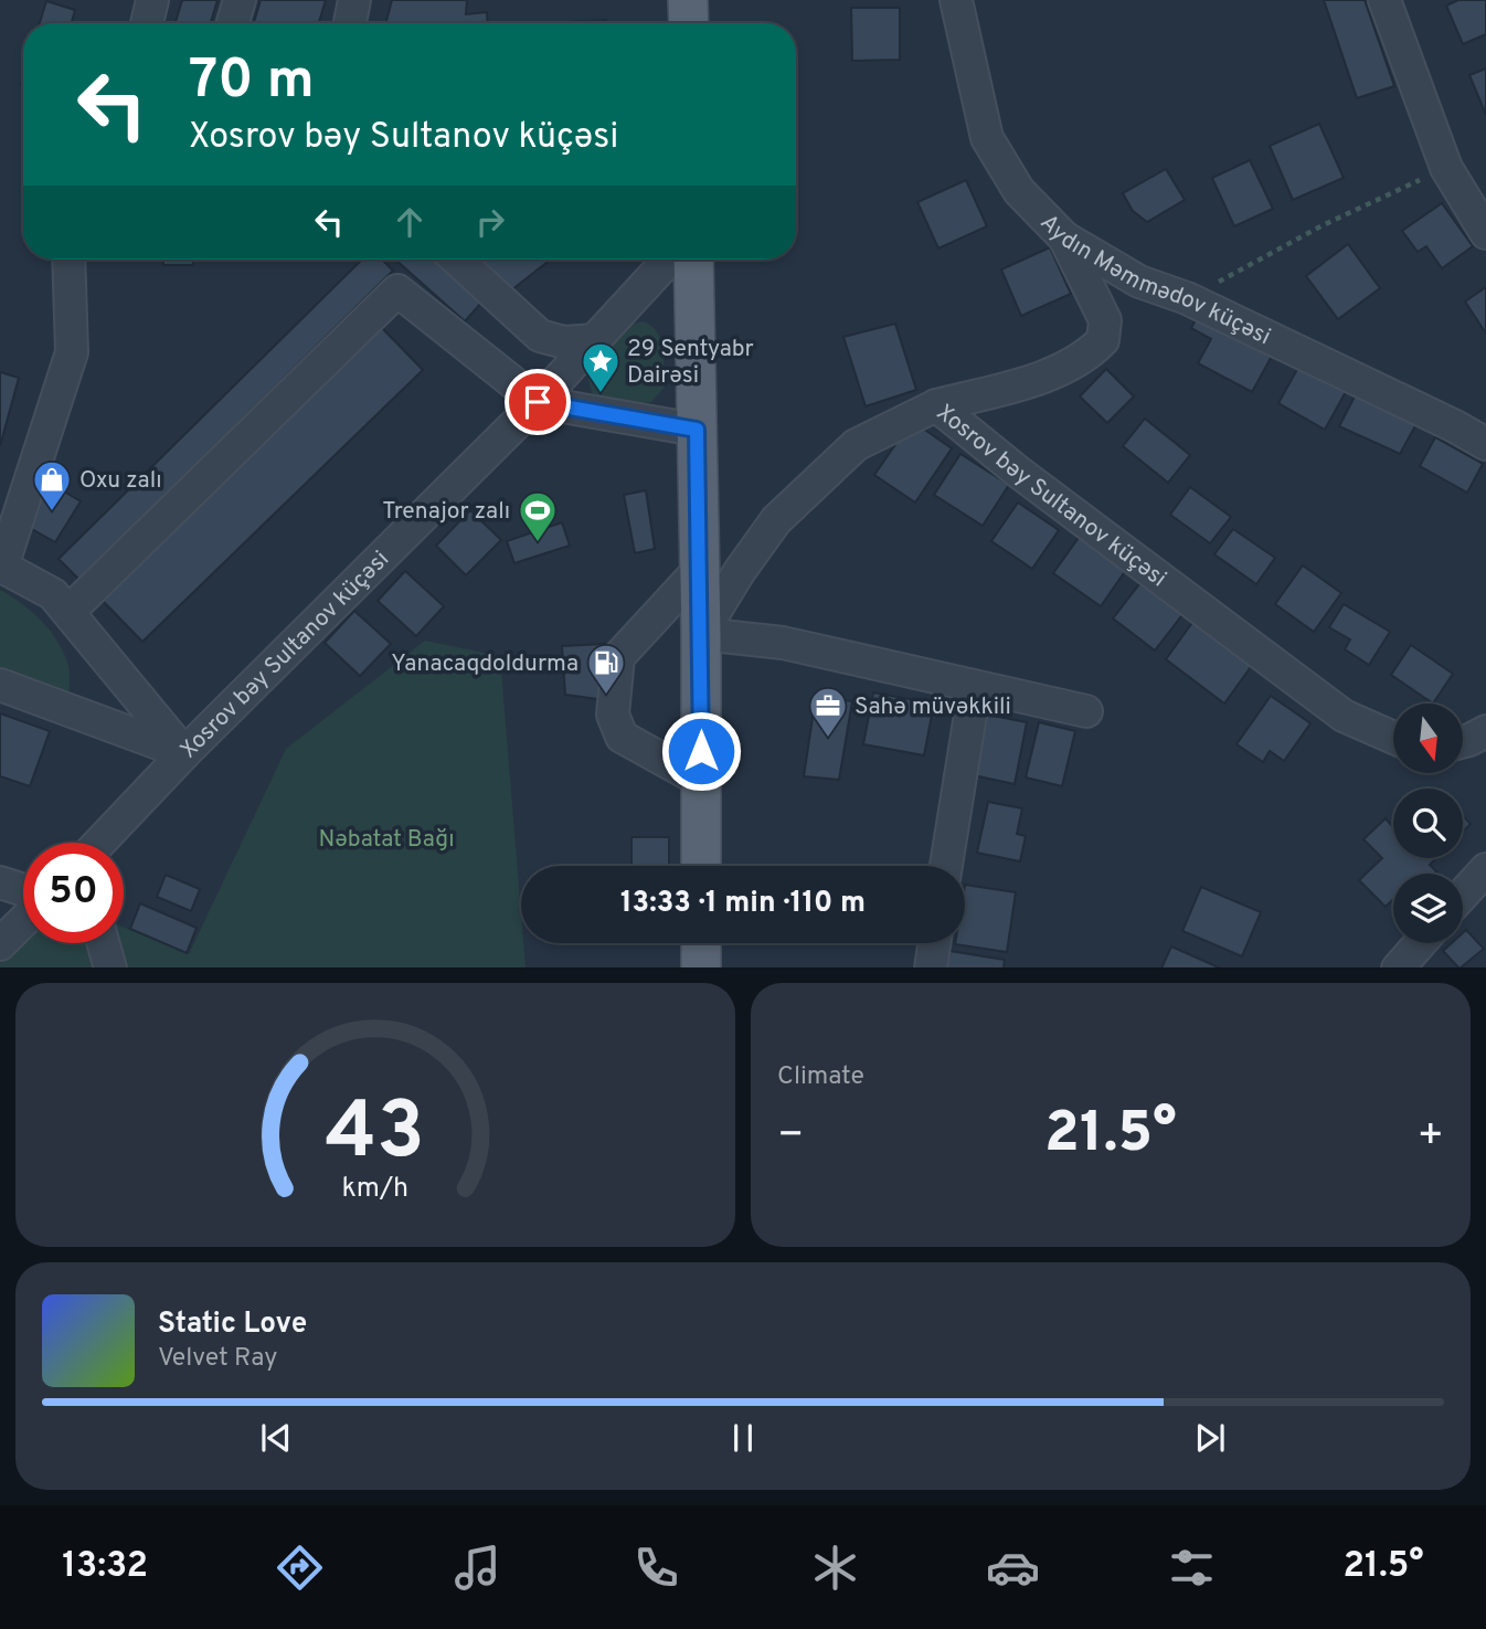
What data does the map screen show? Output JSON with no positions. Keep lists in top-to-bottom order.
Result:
{
  "streets": {
    "street": ["Aydın Məmmədov küçəsi", "Xosrov bəy Sultanov küçəsi"]
  },
  "parks": ["Nəbatat Bağı"],
  "places": {
    "place": ["29 Sentyabr Dairəsi"],
    "shop": ["Oxu zalı"],
    "sports": ["Trenajor zalı"],
    "fuel station": ["Yanacaqdoldurma"],
    "office": ["Sahə müvəkkili"]
  },
  "north": "bottom",
  "page": {
    "turn": ["70 m", "Xosrov bəy Sultanov küçəsi"],
    "limit": "50",
    "trip": "13:33 · 1 min · 110 m",
    "tile": "Climate",
    "heat": ["−", "21.5°", "+"],
    "song": ["Static Love", "Velvet Ray"],
    "tabs": ["13:32", "21.5°"],
    "gauge": ["43", "km/h"]
  }
}
